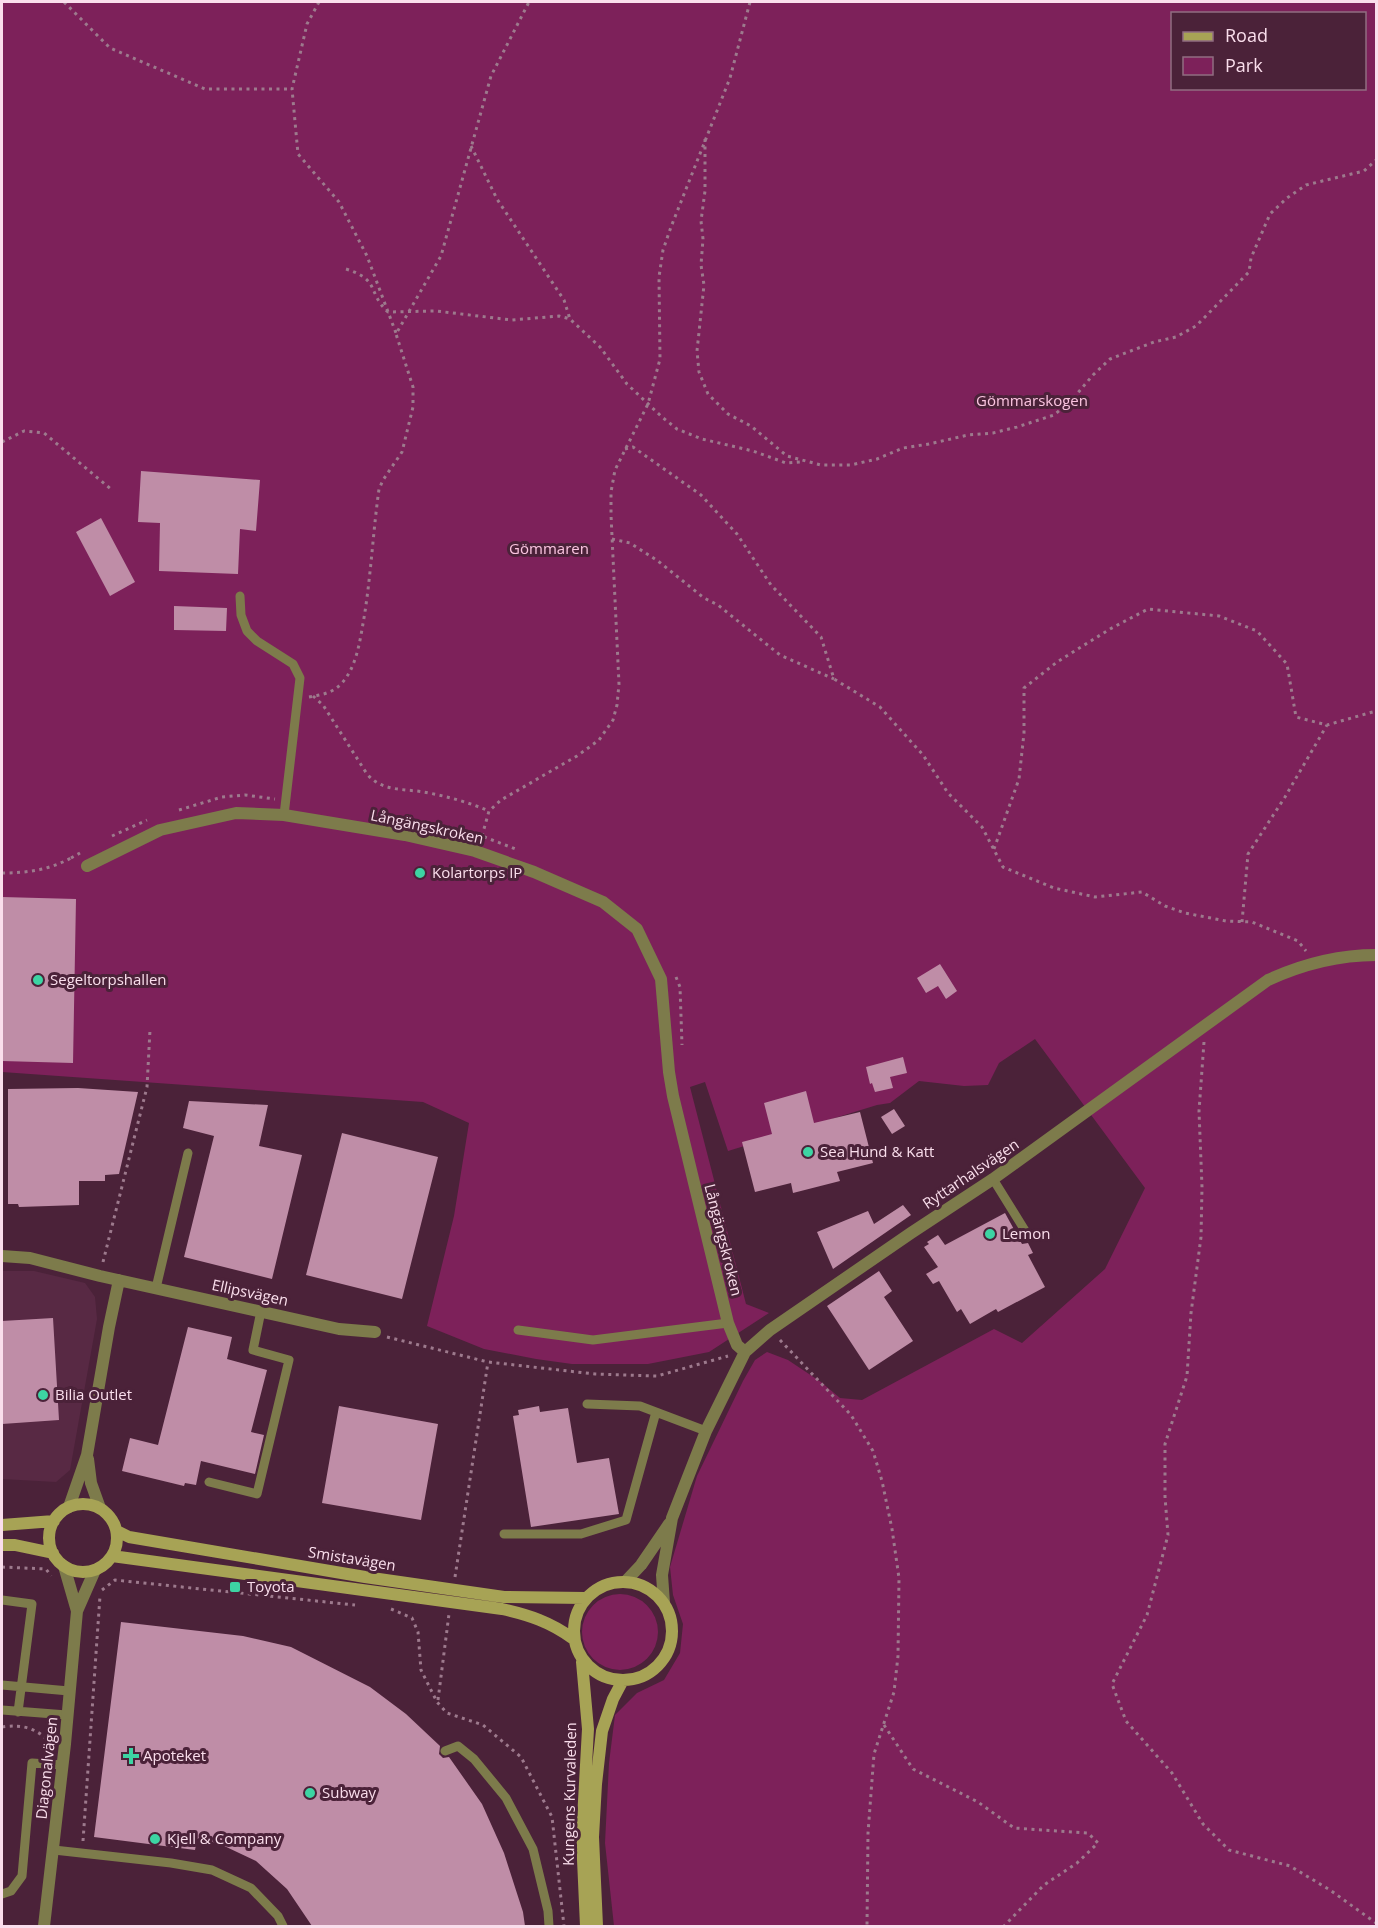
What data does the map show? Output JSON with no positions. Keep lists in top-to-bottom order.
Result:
{
  "streets": {
    "street": [
      "Långängskroken",
      "Ryttarhalsvägen",
      "Ellipsvägen",
      "Smistavägen",
      "Diagonalvägen",
      "Kungens Kurvaleden"
    ]
  },
  "crossings": [
    ["Långängskroken", "Ryttarhalsvägen"],
    ["Ryttarhalsvägen", "Smistavägen"],
    ["Ryttarhalsvägen", "Kungens Kurvaleden"],
    ["Smistavägen", "Diagonalvägen"],
    ["Smistavägen", "Kungens Kurvaleden"]
  ],
  "parks": ["Gömmarskogen", "Gömmaren"],
  "places": {
    "other": [
      "Kolartorps IP",
      "Segeltorpshallen",
      "Sea Hund & Katt",
      "Lemon",
      "Bilia Outlet",
      "Subway",
      "Kjell & Company"
    ],
    "transit": ["Toyota"],
    "health": ["Apoteket"]
  },
  "legend": ["Road", "Park"]
}
